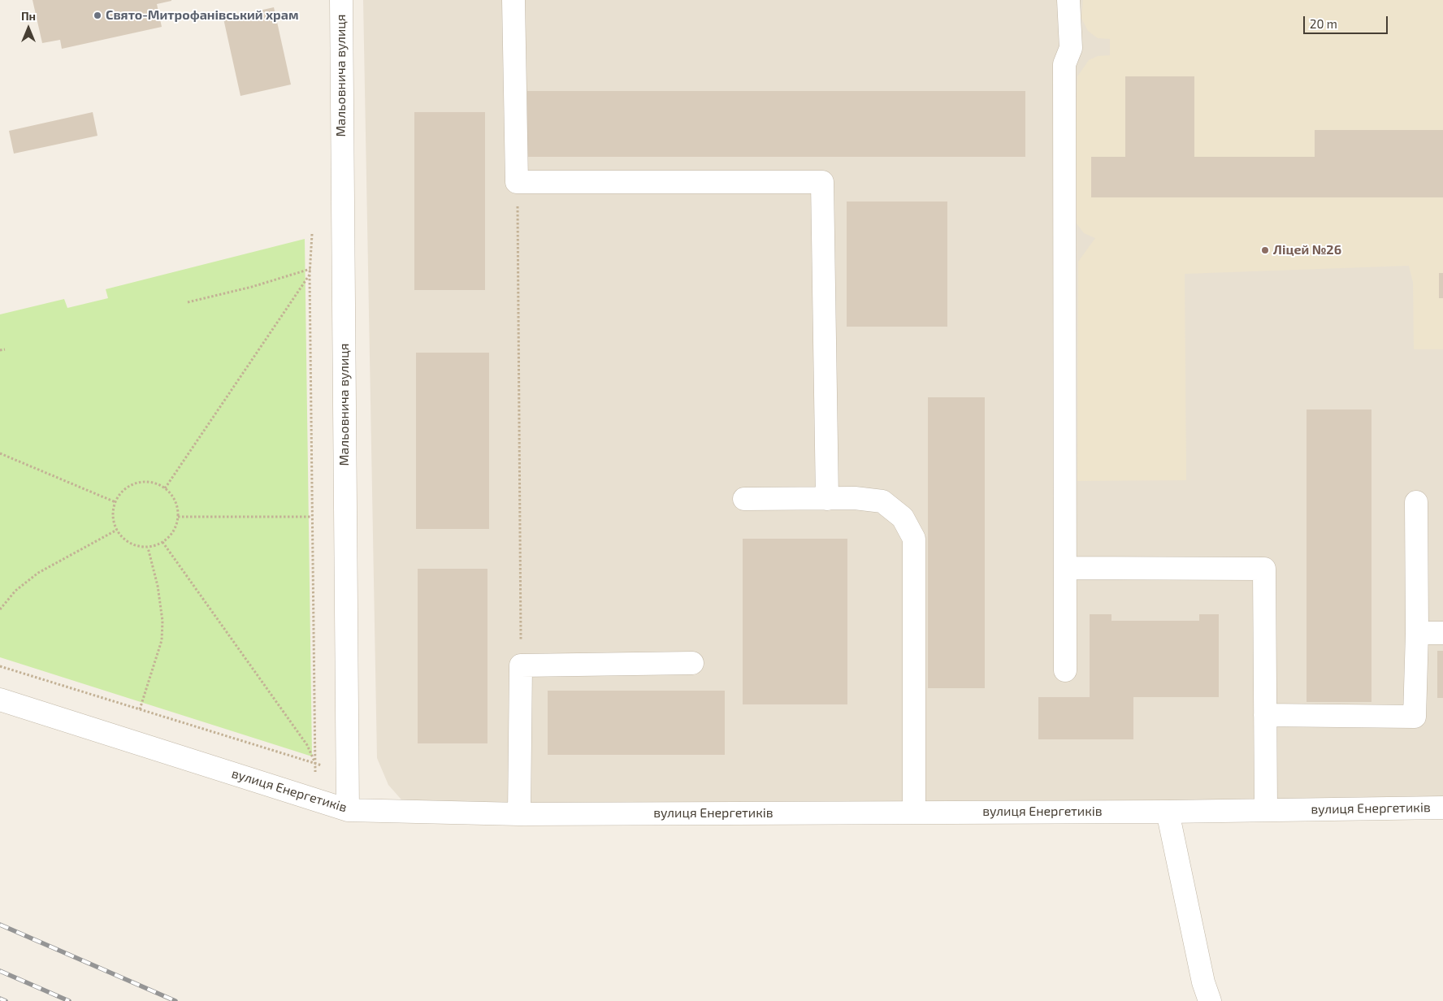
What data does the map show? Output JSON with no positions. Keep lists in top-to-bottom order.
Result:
{
  "streets": {
    "street": ["Мальовнича вулиця", "вулиця Енергетиків"]
  },
  "crossings": [
    ["Мальовнича вулиця", "вулиця Енергетиків"]
  ],
  "places": ["Свято-Митрофанівський храм", "Ліцей №26"],
  "scale_bar": "20 m",
  "north": "top"
}
